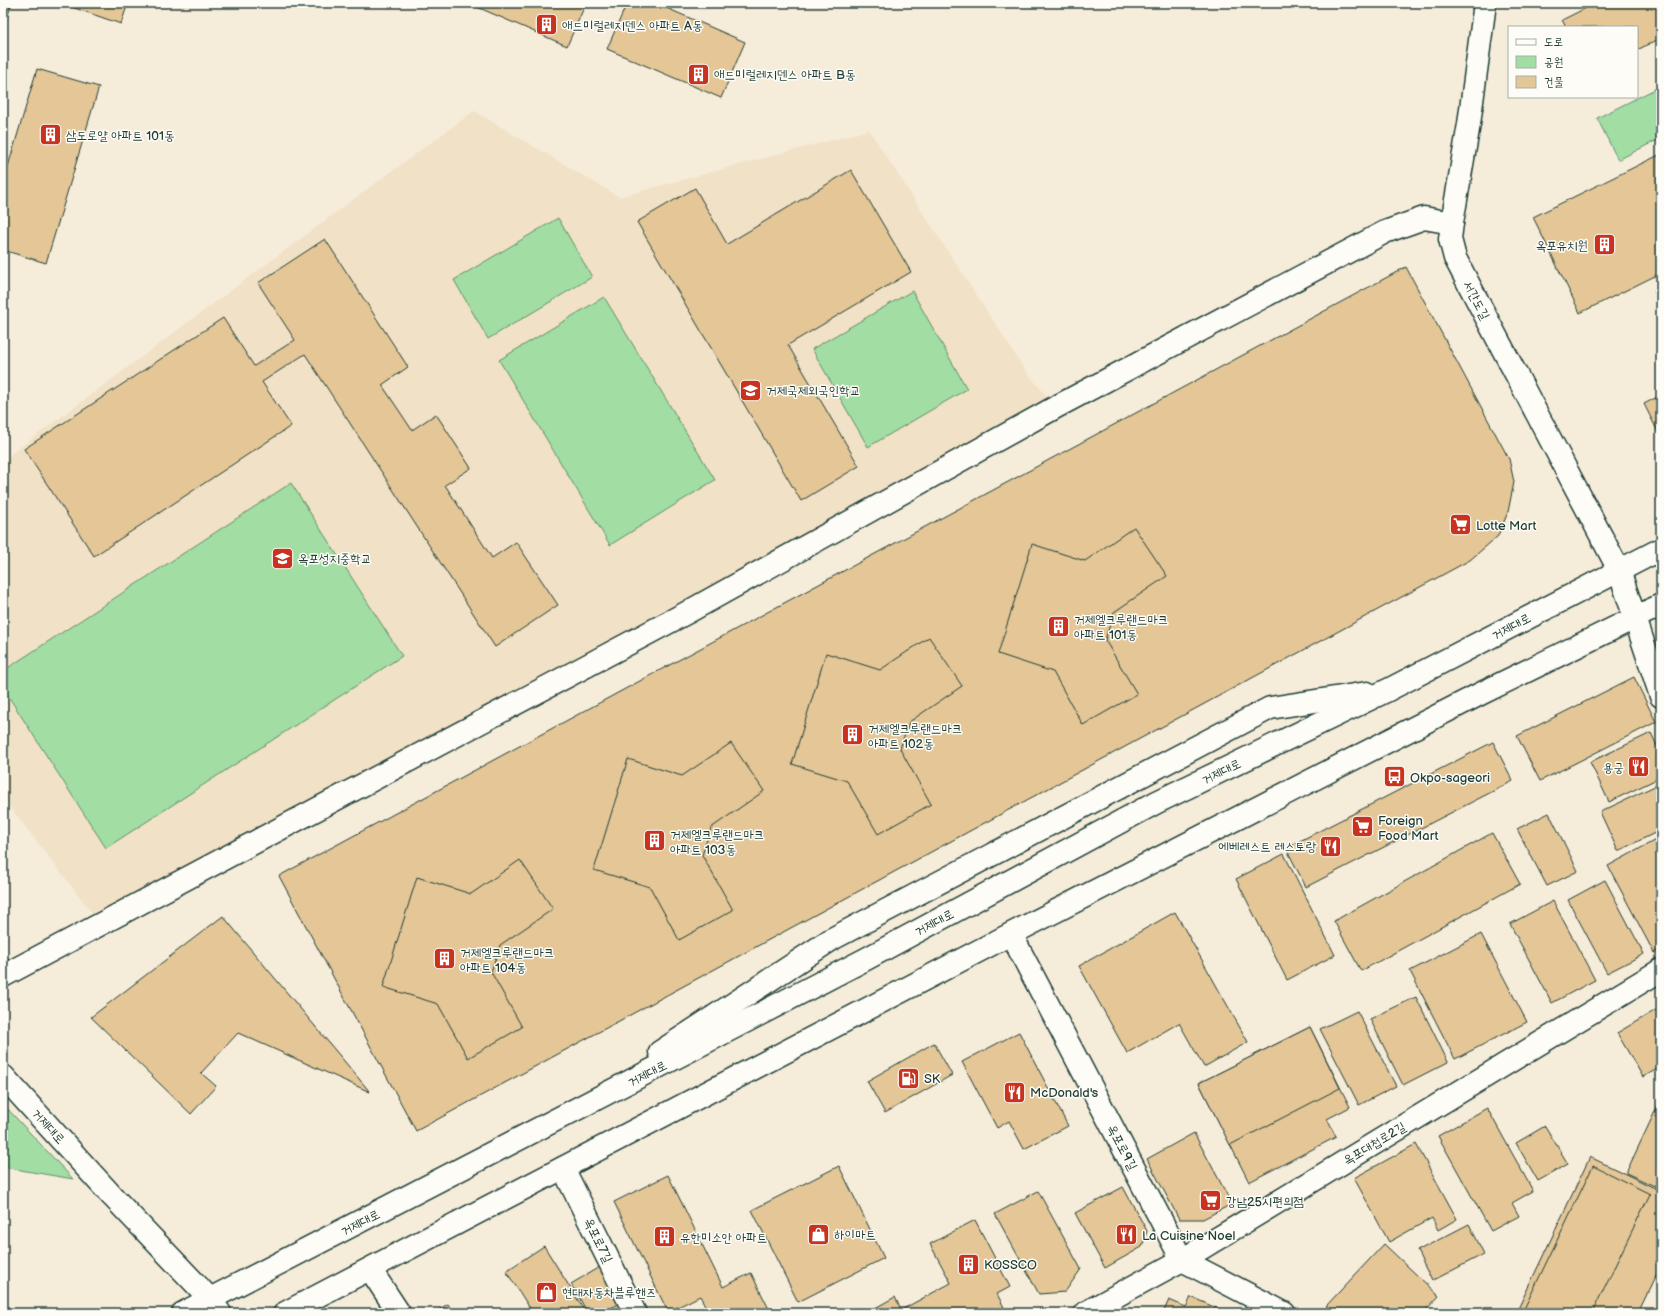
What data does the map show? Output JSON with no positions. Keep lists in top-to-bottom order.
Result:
{
  "streets": {
    "street": [
      "서간도길",
      "거제대로",
      "옥포대첩로2길",
      "옥포로9길",
      "옥포로7길"
    ]
  },
  "crossings": [
    ["서간도길", "거제대로"],
    ["옥포대첩로2길", "옥포로9길"]
  ],
  "places": {
    "building": [
      "애드미럴레지덴스 아파트 A동",
      "애드미럴레지덴스 아파트 B동",
      "삼도로얄 아파트 101동",
      "옥포유치원",
      "거제엘크루랜드마크 아파트 101동",
      "거제엘크루랜드마크 아파트 102동",
      "거제엘크루랜드마크 아파트 103동",
      "거제엘크루랜드마크 아파트 104동",
      "유한미소안 아파트",
      "KOSSCO"
    ],
    "school or university": ["거제국제외국인학교", "옥포성지중학교"],
    "supermarket": ["Lotte Mart", "Foreign Food Mart", "강남25시편의점"],
    "restaurant": [
      "용궁",
      "에베레스트 레스토랑",
      "McDonald's",
      "La Cuisine Noel"
    ],
    "bus stop": ["Okpo-sageori"],
    "fuel station": ["SK"],
    "shop": ["하이마트", "현대자동차블루핸즈"]
  },
  "legend": ["도로", "공원", "건물"]
}
